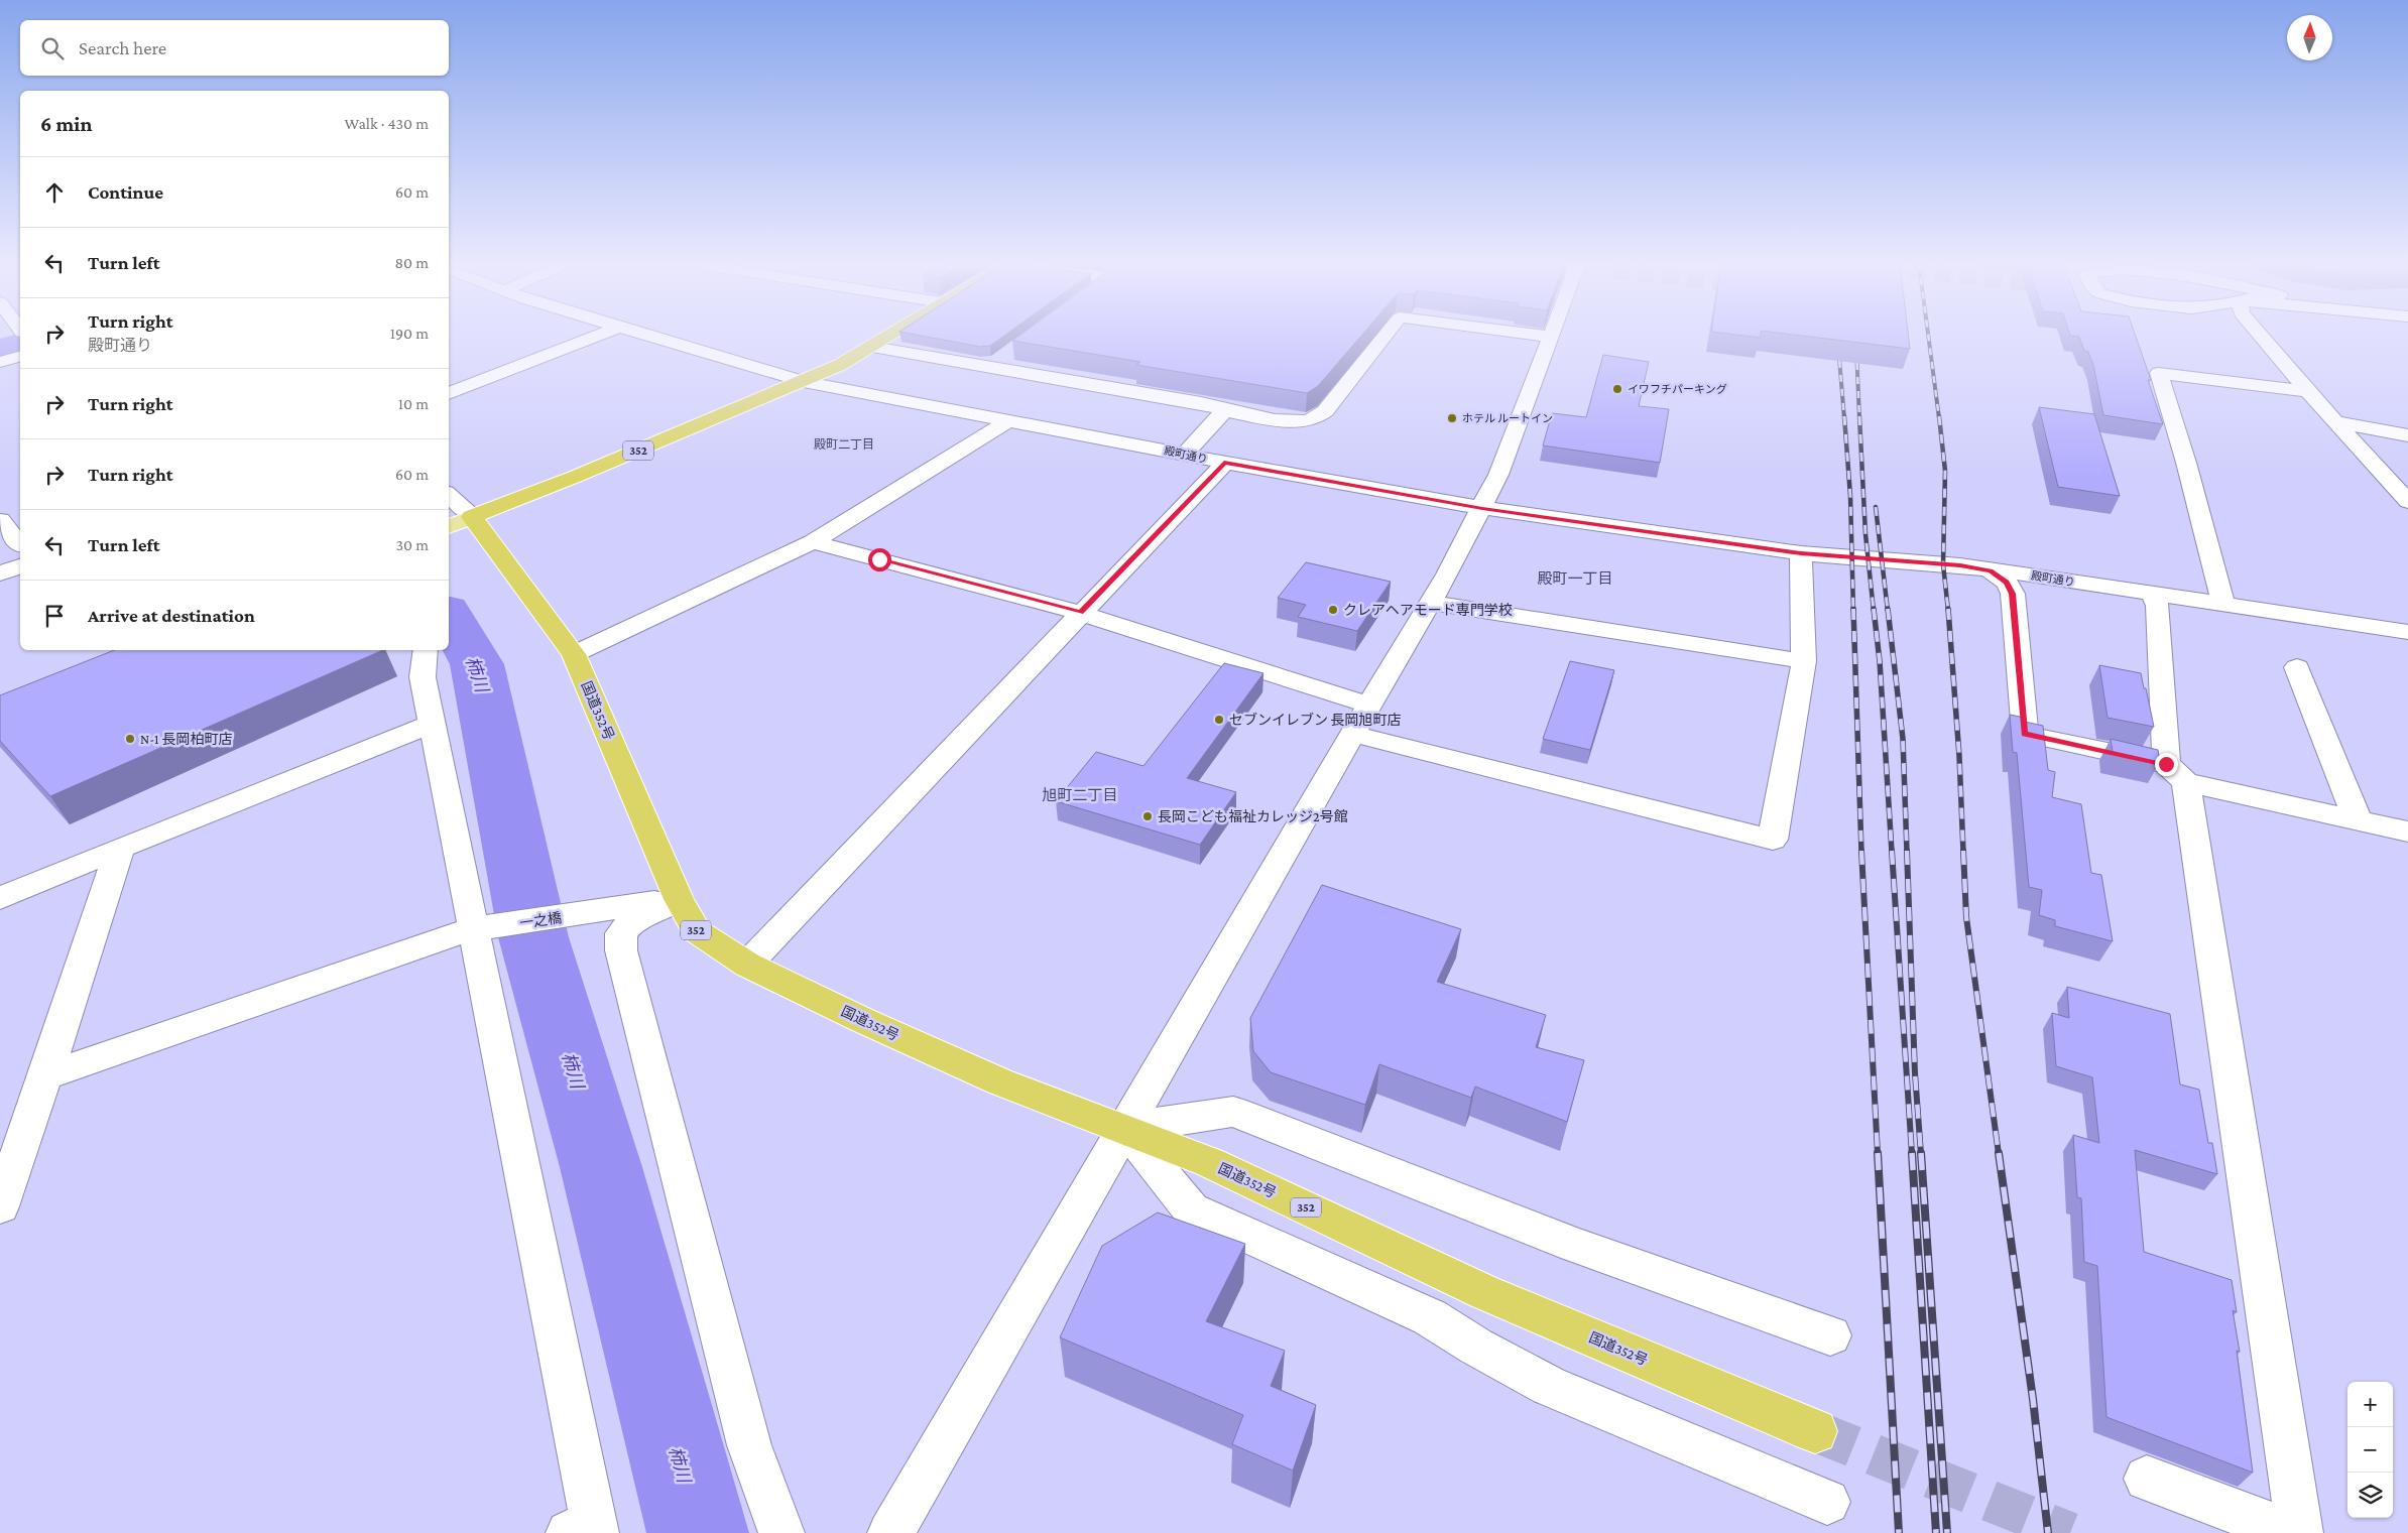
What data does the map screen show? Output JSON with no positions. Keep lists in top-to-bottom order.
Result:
{
  "streets": {
    "highway": ["352", "国道352号"],
    "street": ["殿町通り", "一之橋"]
  },
  "crossings": [
    ["352", "殿町通り"],
    ["352", "国道352号"],
    ["国道352号", "一之橋"]
  ],
  "districts": ["殿町二丁目", "殿町一丁目", "旭町二丁目"],
  "water": ["柿川"],
  "places": [
    "イワフチパーキング",
    "ホテル ルートイン",
    "クレアヘアモード専門学校",
    "セブンイレブン 長岡旭町店",
    "N-1 長岡柏町店",
    "長岡こども福祉カレッジ2号館"
  ],
  "north": "top",
  "page": {
    "search": "Search here",
    "heading": ["6 min", "Walk · 430 m"],
    "list": [
      ["Continue", "60 m"],
      ["Turn left", "80 m"],
      ["Turn right", "殿町通り", "190 m"],
      ["Turn right", "10 m"],
      ["Turn right", "60 m"],
      ["Turn left", "30 m"],
      "Arrive at destination"
    ],
    "map_buttons": ["+", "−"]
  }
}
